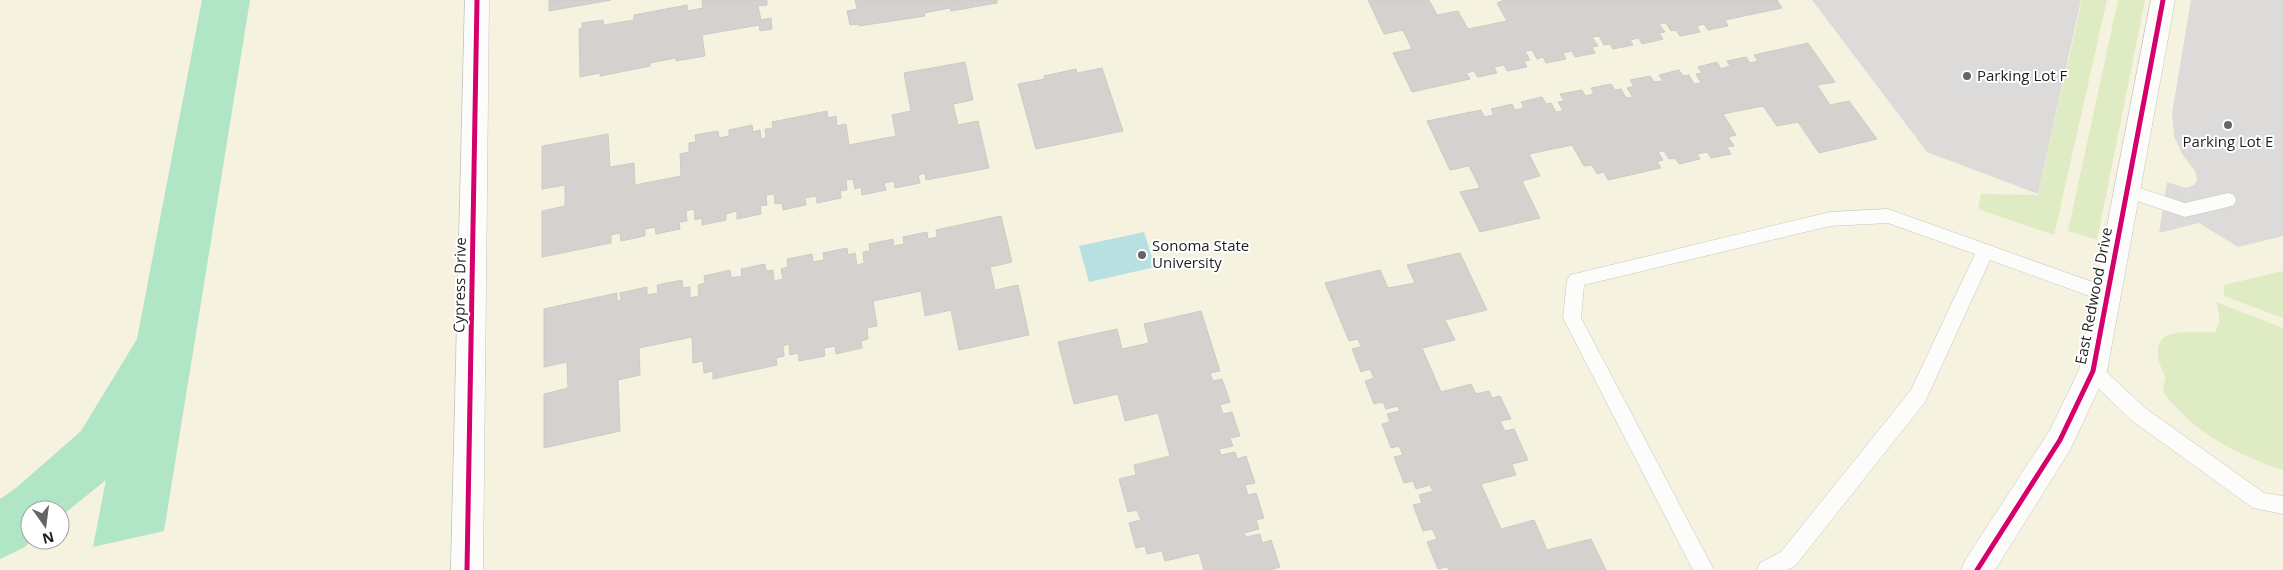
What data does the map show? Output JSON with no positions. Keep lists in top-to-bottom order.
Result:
{
  "streets": {
    "street": ["Cypress Drive", "East Redwood Drive"]
  },
  "places": ["Parking Lot F", "Parking Lot E", "Sonoma State University"],
  "north": "bottom"
}
